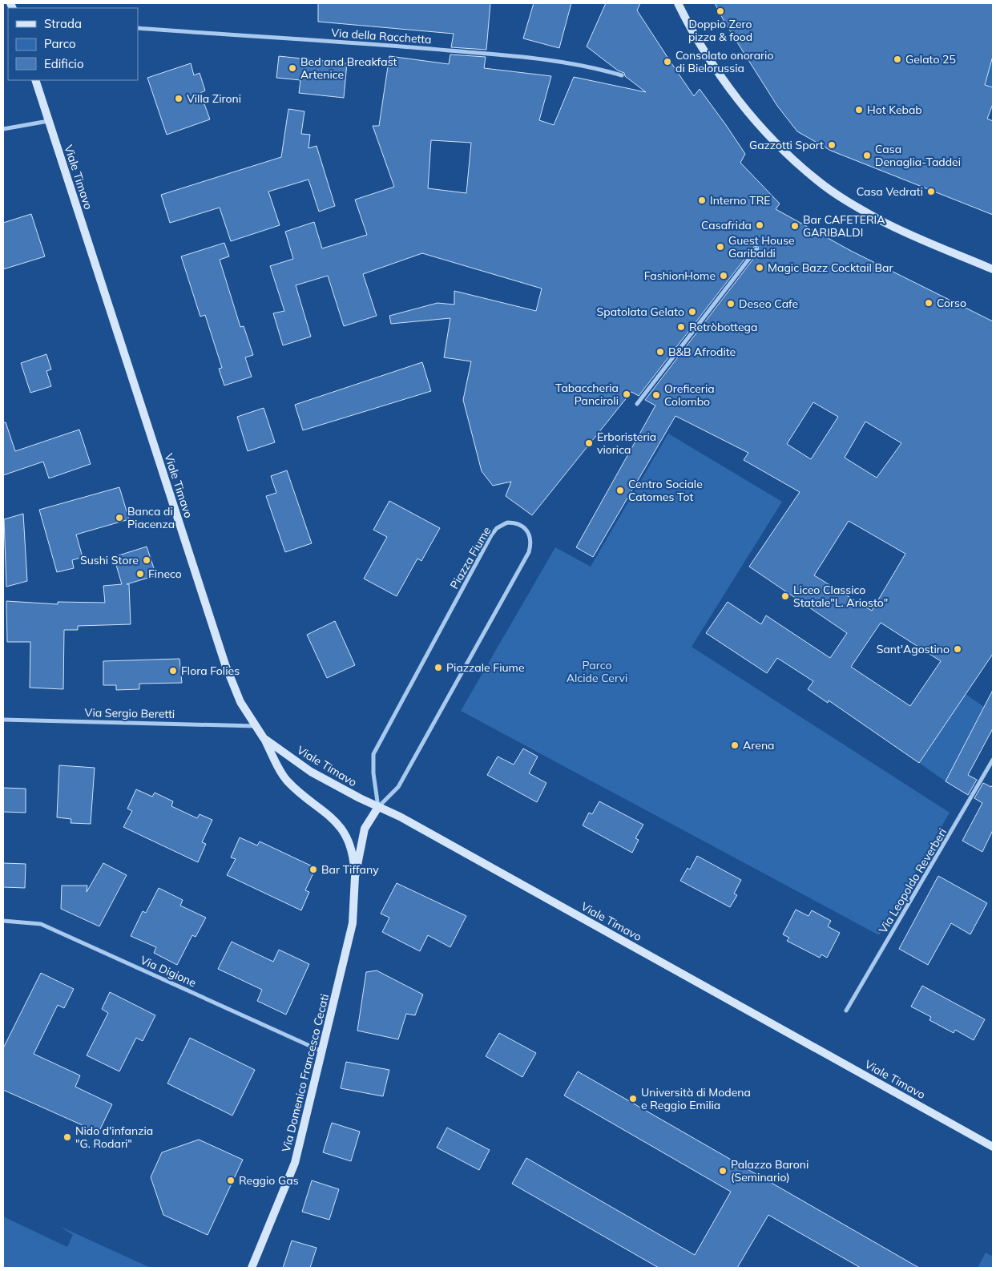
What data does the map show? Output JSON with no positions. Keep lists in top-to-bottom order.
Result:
{
  "streets": {
    "main road": ["Viale Timavo", "Via Domenico Francesco Cecati"],
    "street": [
      "Via della Racchetta",
      "Piazza Fiume",
      "Via Sergio Beretti",
      "Via Leopoldo Reverberi",
      "Via Digione"
    ]
  },
  "crossings": [
    ["Viale Timavo", "Piazza Fiume"],
    ["Viale Timavo", "Via Sergio Beretti"],
    ["Viale Timavo", "Via Domenico Francesco Cecati"],
    ["Piazza Fiume", "Via Domenico Francesco Cecati"],
    ["Via Digione", "Via Domenico Francesco Cecati"]
  ],
  "parks": ["Parco Alcide Cervi"],
  "places": [
    "Doppio Zero pizza & food",
    "Gelato 25",
    "Consolato onorario di Bielorussia",
    "Bed and Breakfast Artenice",
    "Villa Zironi",
    "Hot Kebab",
    "Gazzotti Sport",
    "Casa Denaglia-Taddei",
    "Casa Vedrati",
    "Interno TRE",
    "Casafrida",
    "Bar CAFETERIA GARIBALDI",
    "Guest House Garibaldi",
    "Magic Bazz Cocktail Bar",
    "FashionHome",
    "Corso",
    "Deseo Cafe",
    "Spatolata Gelato",
    "Retròbottega",
    "B&B Afrodite",
    "Tabaccheria Panciroli",
    "Oreficeria Colombo",
    "Erboristeria viorica",
    "Centro Sociale Catomes Tot",
    "Banca di Piacenza",
    "Sushi Store",
    "Fineco",
    "Liceo Classico Statale\"L. Ariosto\"",
    "Sant'Agostino",
    "Piazzale Fiume",
    "Flora Folies",
    "Arena",
    "Bar Tiffany",
    "Università di Modena e Reggio Emilia",
    "Nido d'infanzia \"G. Rodari\"",
    "Palazzo Baroni (Seminario)",
    "Reggio Gas"
  ],
  "legend": ["Strada", "Parco", "Edificio"]
}
